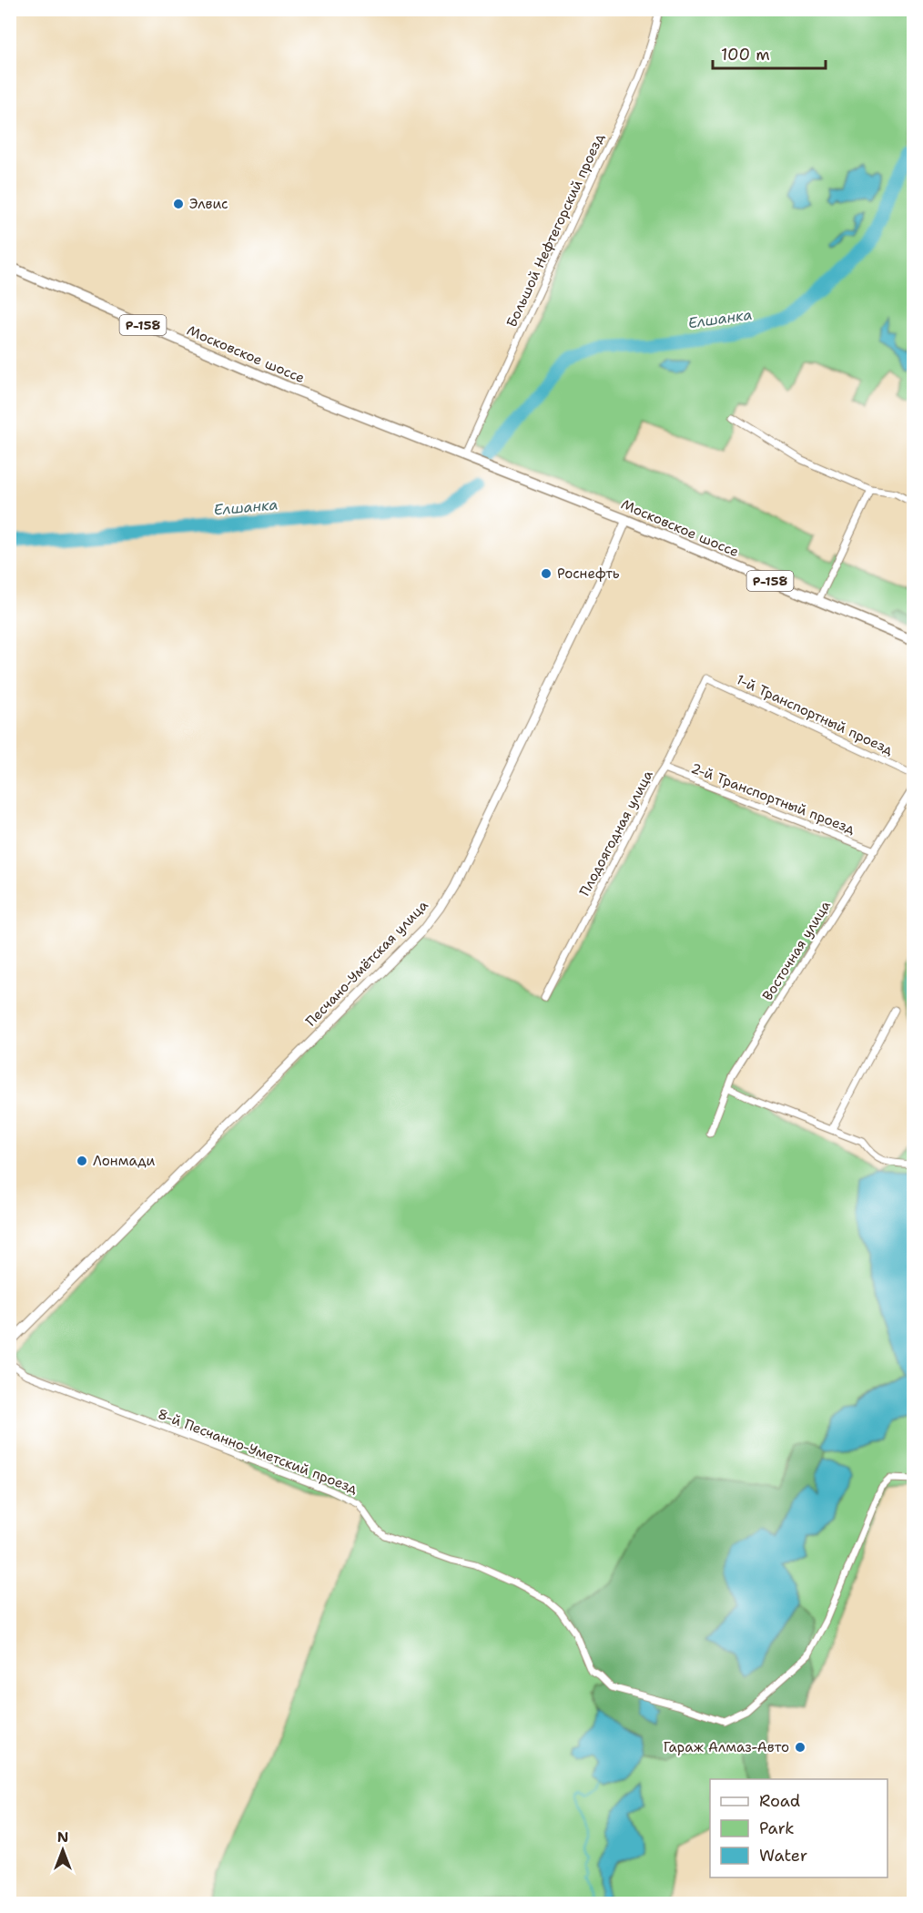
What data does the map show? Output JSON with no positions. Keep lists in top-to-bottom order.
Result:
{
  "streets": {
    "main road": ["Р-158", "Московское шоссе", "Песчано-Умётская улица"],
    "street": [
      "Большой Нефтегорский проезд",
      "1-й Транспортный проезд",
      "2-й Транспортный проезд",
      "Плодоягодная улица",
      "Восточная улица",
      "8-й Песчанно-Уметский проезд"
    ]
  },
  "crossings": [
    ["Большой Нефтегорский проезд", "Московское шоссе"],
    ["Московское шоссе", "Песчано-Умётская улица"],
    ["1-й Транспортный проезд", "Плодоягодная улица"],
    ["2-й Транспортный проезд", "Плодоягодная улица"],
    ["2-й Транспортный проезд", "Восточная улица"]
  ],
  "water": ["Елшанка"],
  "places": [
    "Элвис",
    "Роснефть",
    "Лонмади",
    "Гараж Алмаз-Авто"
  ],
  "legend": ["Road", "Park", "Water"],
  "scale_bar": "100 m",
  "north": "top"
}
